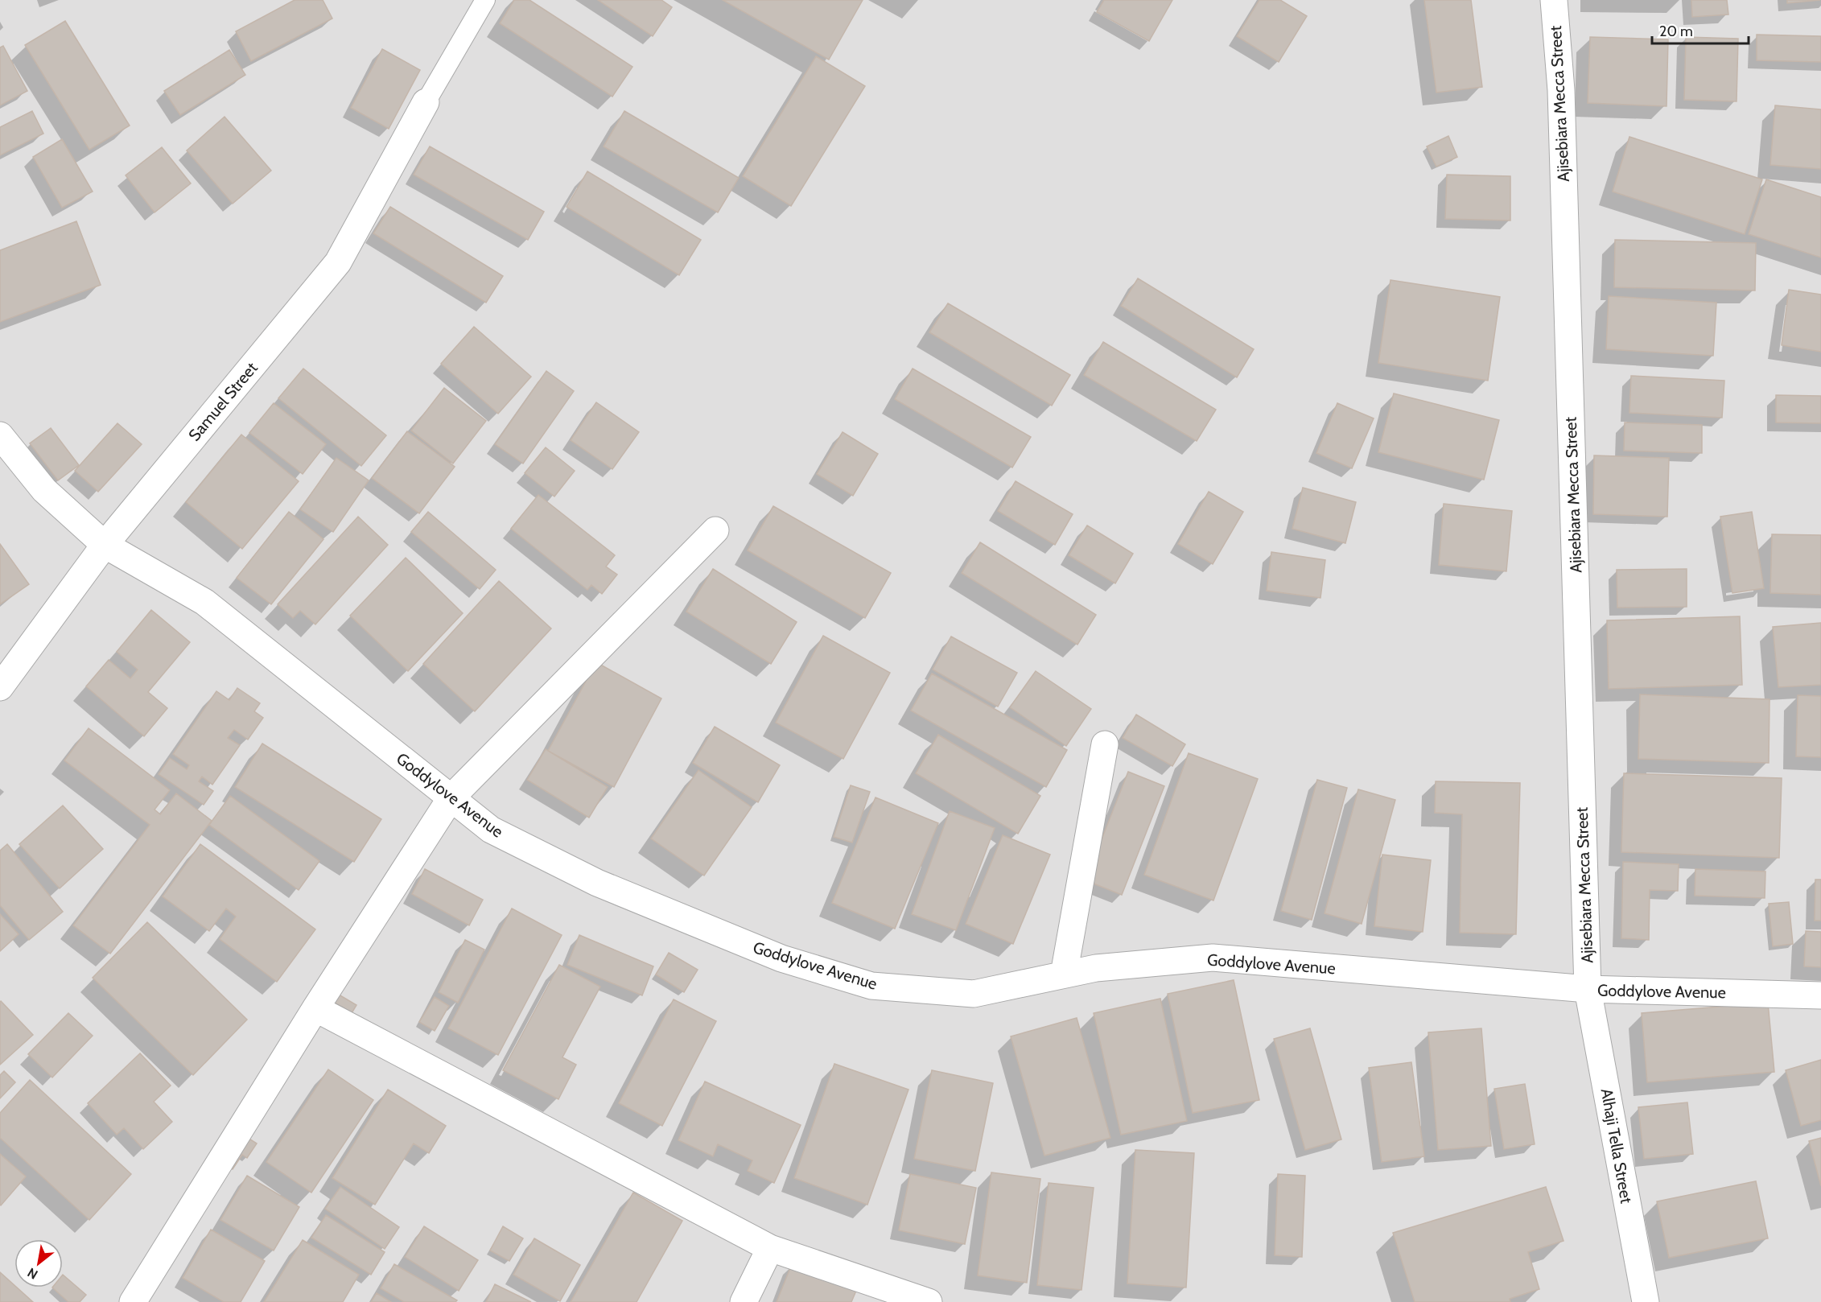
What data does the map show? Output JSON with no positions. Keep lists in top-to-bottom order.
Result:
{
  "streets": {
    "street": [
      "Ajisebiara Mecca Street",
      "Samuel Street",
      "Goddylove Avenue",
      "Alhaji Tella Street"
    ]
  },
  "crossings": [
    ["Ajisebiara Mecca Street", "Goddylove Avenue"],
    ["Ajisebiara Mecca Street", "Alhaji Tella Street"],
    ["Samuel Street", "Goddylove Avenue"],
    ["Goddylove Avenue", "Alhaji Tella Street"]
  ],
  "scale_bar": "20 m",
  "north": "bottom left"
}
